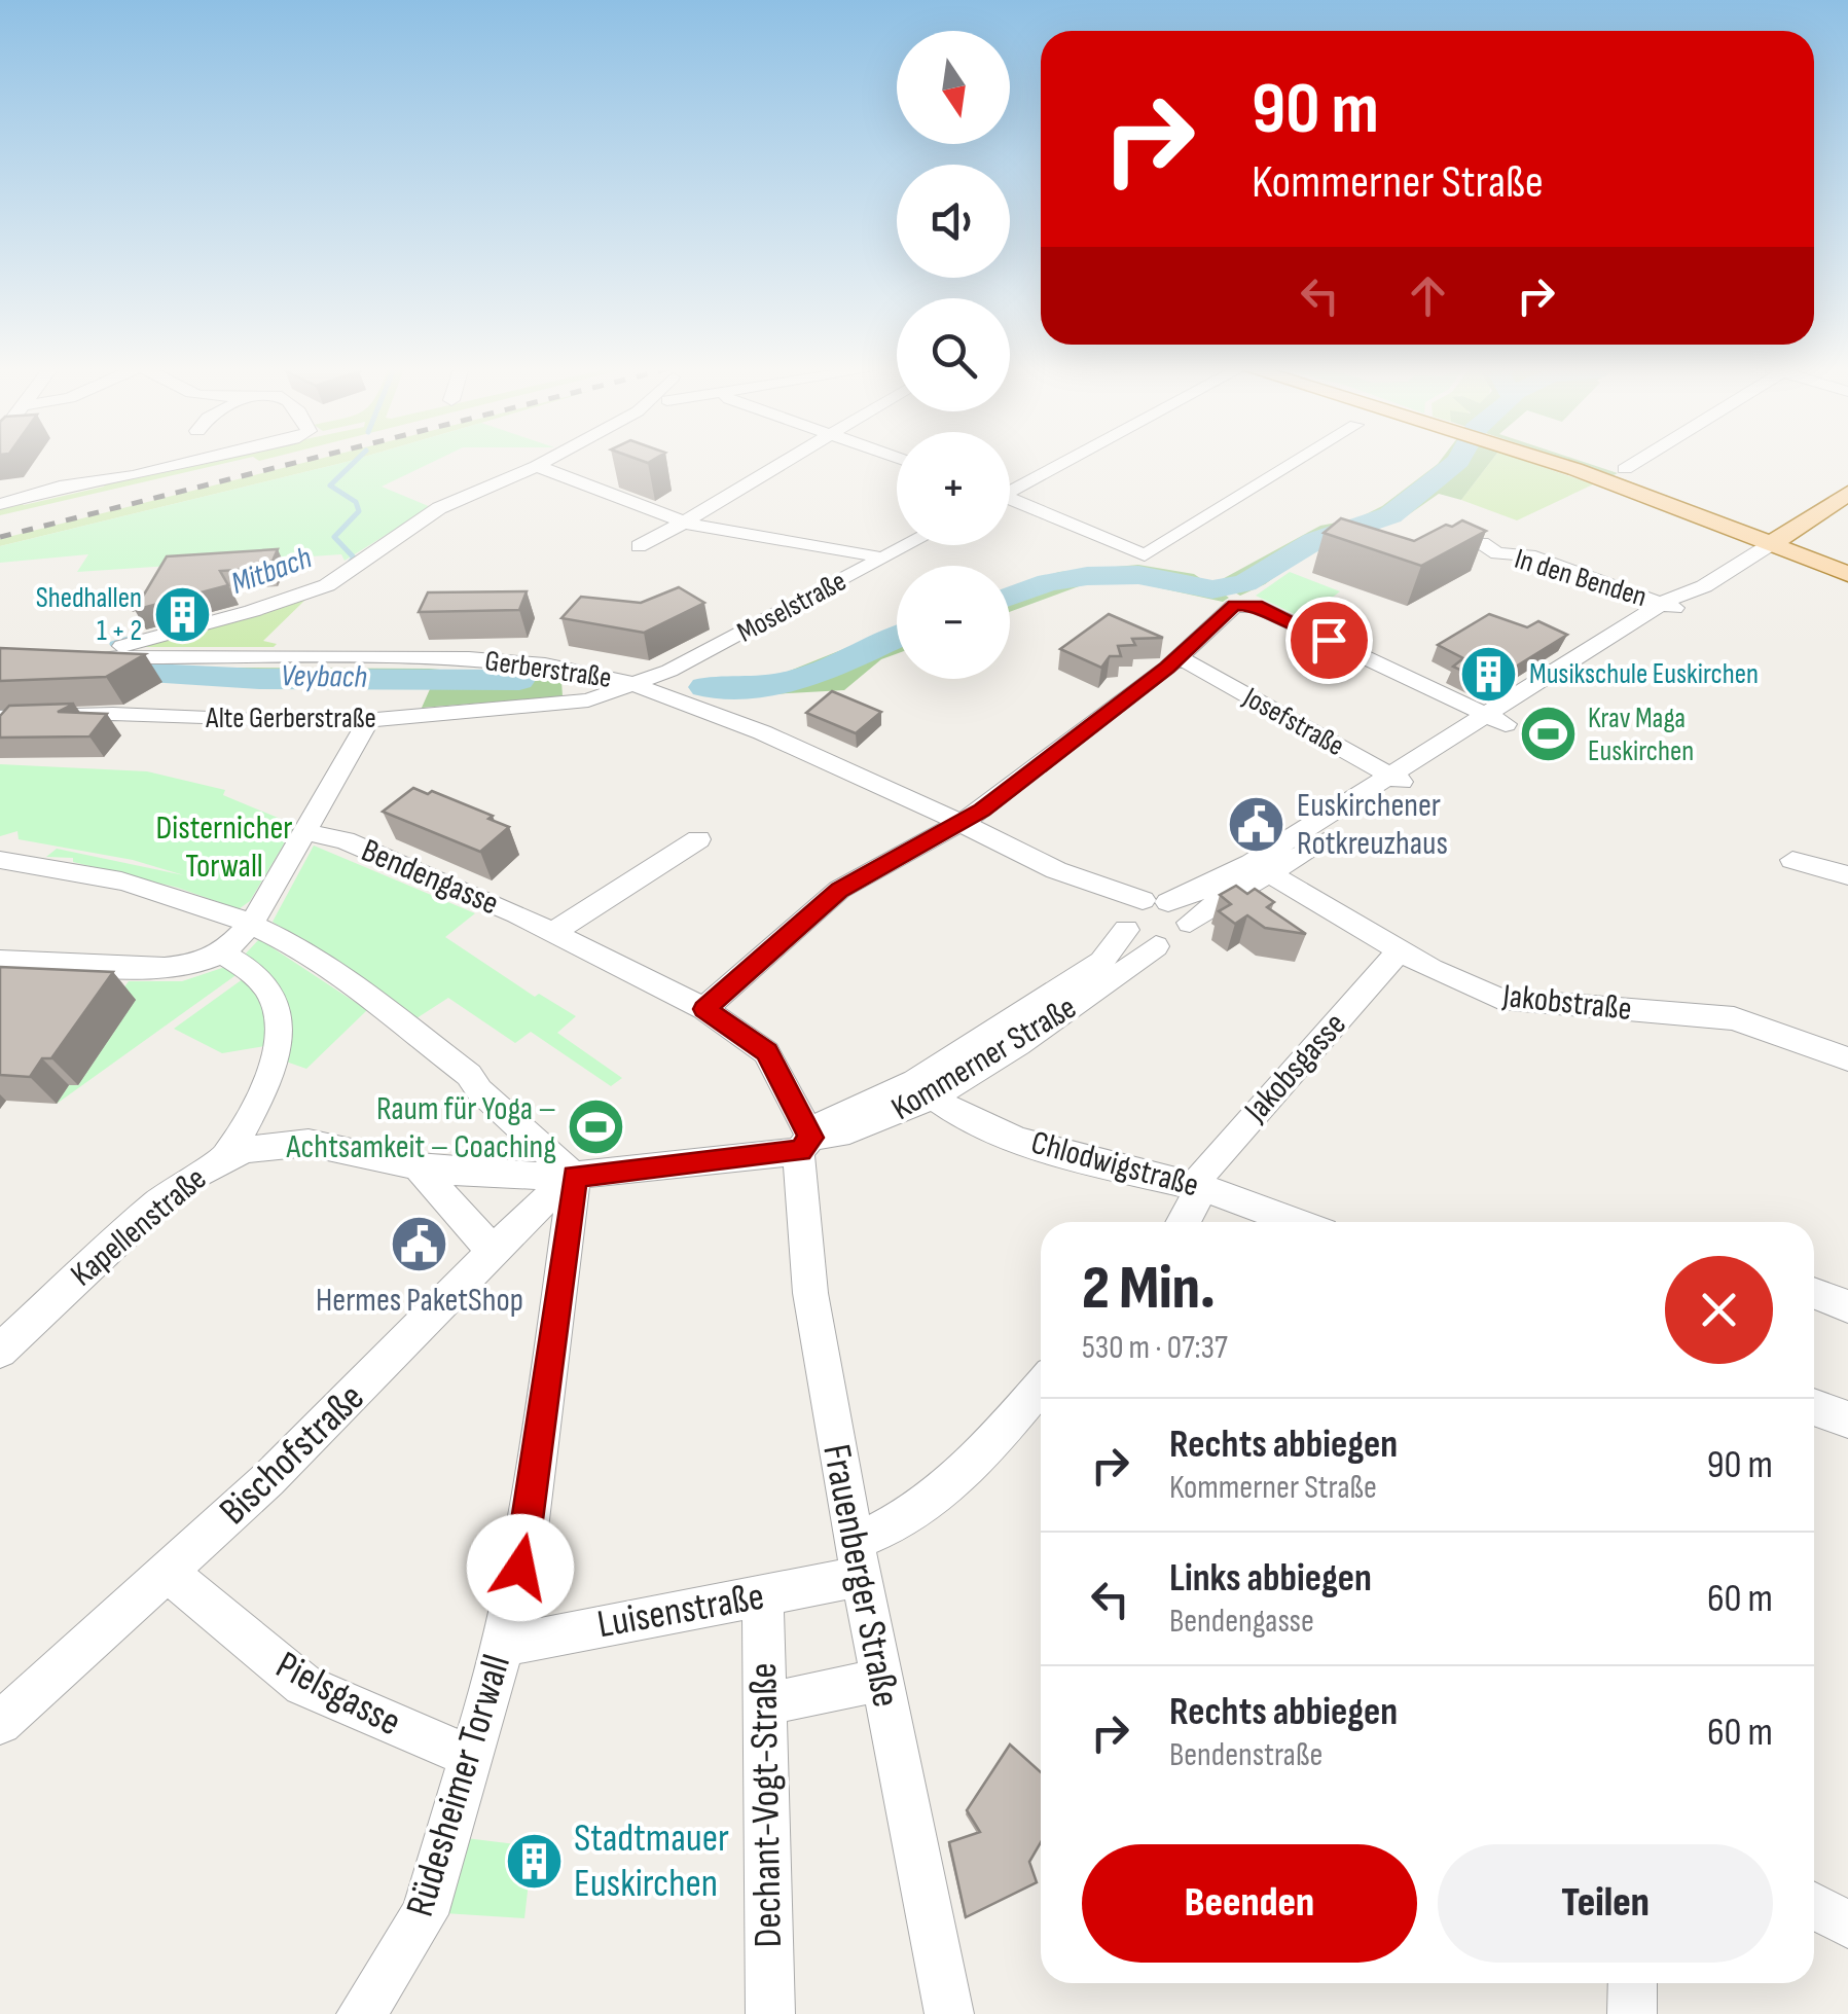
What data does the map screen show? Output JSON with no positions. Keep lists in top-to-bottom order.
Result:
{
  "streets": {
    "main road": ["Kommerner Straße"],
    "street": [
      "In den Benden",
      "Moselstraße",
      "Gerberstraße",
      "Alte Gerberstraße",
      "Josefstraße",
      "Bendengasse",
      "Jakobstraße",
      "Jakobsgasse",
      "Chlodwigstraße",
      "Kapellenstraße",
      "Bischofstraße",
      "Frauenberger Straße",
      "Luisenstraße",
      "Pielsgasse",
      "Rüdesheimer Torwall",
      "Dechant-Vogt-Straße"
    ]
  },
  "crossings": [
    ["In den Benden", "Kommerner Straße"],
    ["Moselstraße", "Gerberstraße"],
    ["Moselstraße", "Alte Gerberstraße"],
    ["Gerberstraße", "Alte Gerberstraße"],
    ["Gerberstraße", "Kommerner Straße"],
    ["Josefstraße", "Kommerner Straße"],
    ["Bendengasse", "Kommerner Straße"],
    ["Bendengasse", "Frauenberger Straße"],
    ["Jakobstraße", "Kommerner Straße"],
    ["Jakobstraße", "Jakobsgasse"],
    ["Kommerner Straße", "Chlodwigstraße"],
    ["Kommerner Straße", "Kapellenstraße"],
    ["Kommerner Straße", "Bischofstraße"],
    ["Kommerner Straße", "Frauenberger Straße"],
    ["Kommerner Straße", "Rüdesheimer Torwall"],
    ["Jakobsgasse", "Chlodwigstraße"],
    ["Kapellenstraße", "Bischofstraße"],
    ["Kapellenstraße", "Rüdesheimer Torwall"],
    ["Bischofstraße", "Pielsgasse"],
    ["Bischofstraße", "Rüdesheimer Torwall"],
    ["Frauenberger Straße", "Luisenstraße"],
    ["Luisenstraße", "Rüdesheimer Torwall"],
    ["Luisenstraße", "Dechant-Vogt-Straße"],
    ["Pielsgasse", "Rüdesheimer Torwall"]
  ],
  "water": ["Mitbach", "Veybach"],
  "parks": ["Disternicher Torwall"],
  "places": {
    "building": ["Shedhallen 1 + 2", "Musikschule Euskirchen", "Stadtmauer Euskirchen"],
    "sports": ["Krav Maga Euskirchen", "Raum für Yoga – Achtsamkeit – Coaching"],
    "public building": ["Euskirchener Rotkreuzhaus", "Hermes PaketShop"]
  },
  "north": "bottom",
  "page": {
    "map_buttons": ["+", "−"],
    "turn": ["90 m", "Kommerner Straße"],
    "heading": ["2 Min.", "530 m · 07:37"],
    "list": [
      {
        "name": "Rechts abbiegen",
        "note": "Kommerner Straße",
        "value": "90 m"
      },
      {
        "name": "Links abbiegen",
        "note": "Bendengasse",
        "value": "60 m"
      },
      {
        "name": "Rechts abbiegen",
        "note": "Bendenstraße",
        "value": "60 m"
      }
    ],
    "buttons": ["Beenden", "Teilen"]
  }
}
